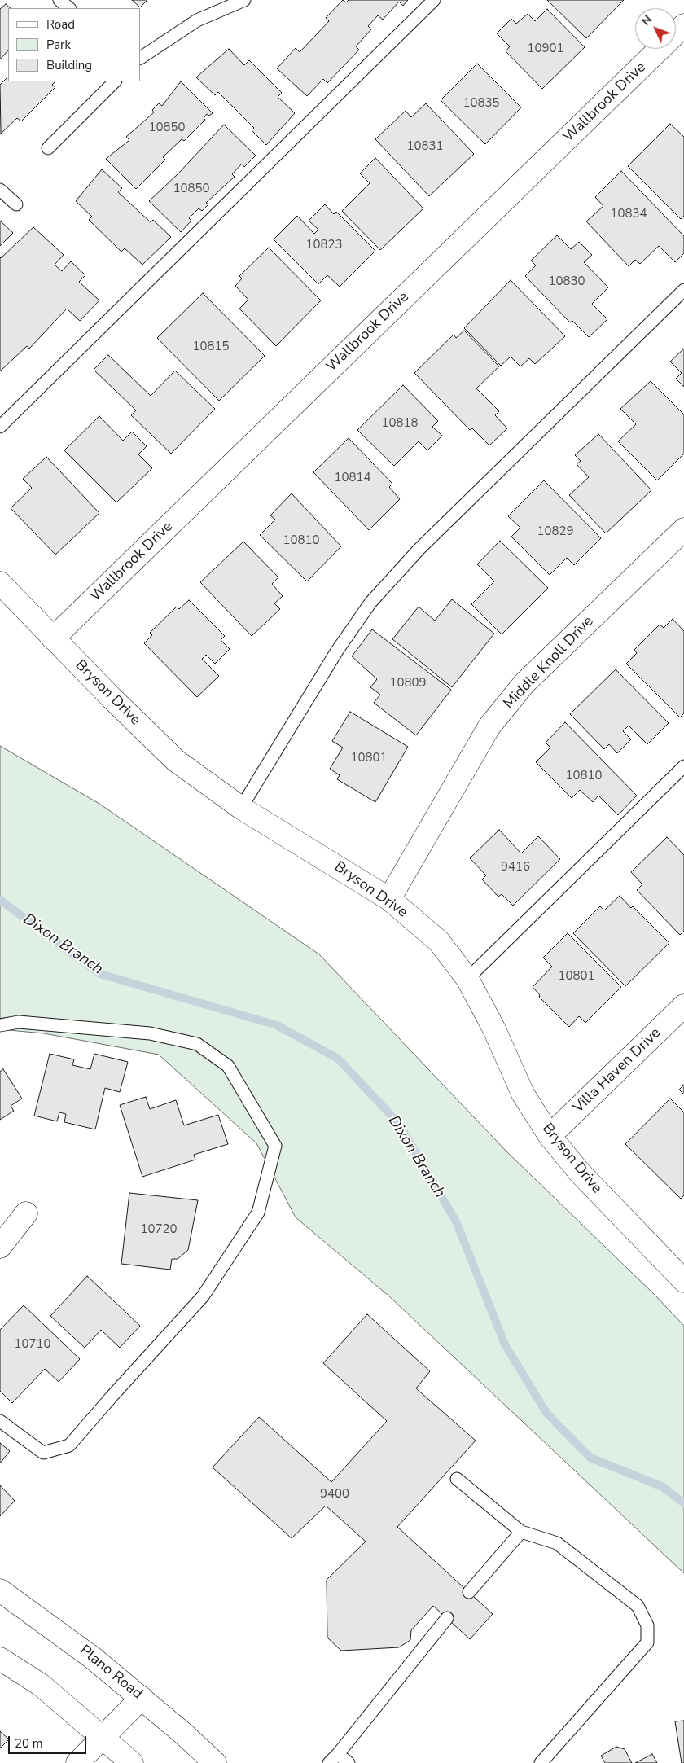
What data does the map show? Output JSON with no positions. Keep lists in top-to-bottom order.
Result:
{
  "streets": {
    "street": [
      "Wallbrook Drive",
      "Middle Knoll Drive",
      "Bryson Drive",
      "Villa Haven Drive",
      "Plano Road"
    ]
  },
  "crossings": [
    ["Wallbrook Drive", "Bryson Drive"],
    ["Middle Knoll Drive", "Bryson Drive"],
    ["Bryson Drive", "Villa Haven Drive"]
  ],
  "water": ["Dixon Branch"],
  "house_numbers": [
    "10901",
    "10835",
    "10850",
    "10831",
    "10850",
    "10834",
    "10823",
    "10830",
    "10815",
    "10818",
    "10814",
    "10829",
    "10810",
    "10809",
    "10801",
    "10810",
    "9416",
    "10801",
    "10720",
    "10710",
    "9400"
  ],
  "legend": ["Road", "Park", "Building"],
  "scale_bar": "20 m",
  "north": "top left"
}
